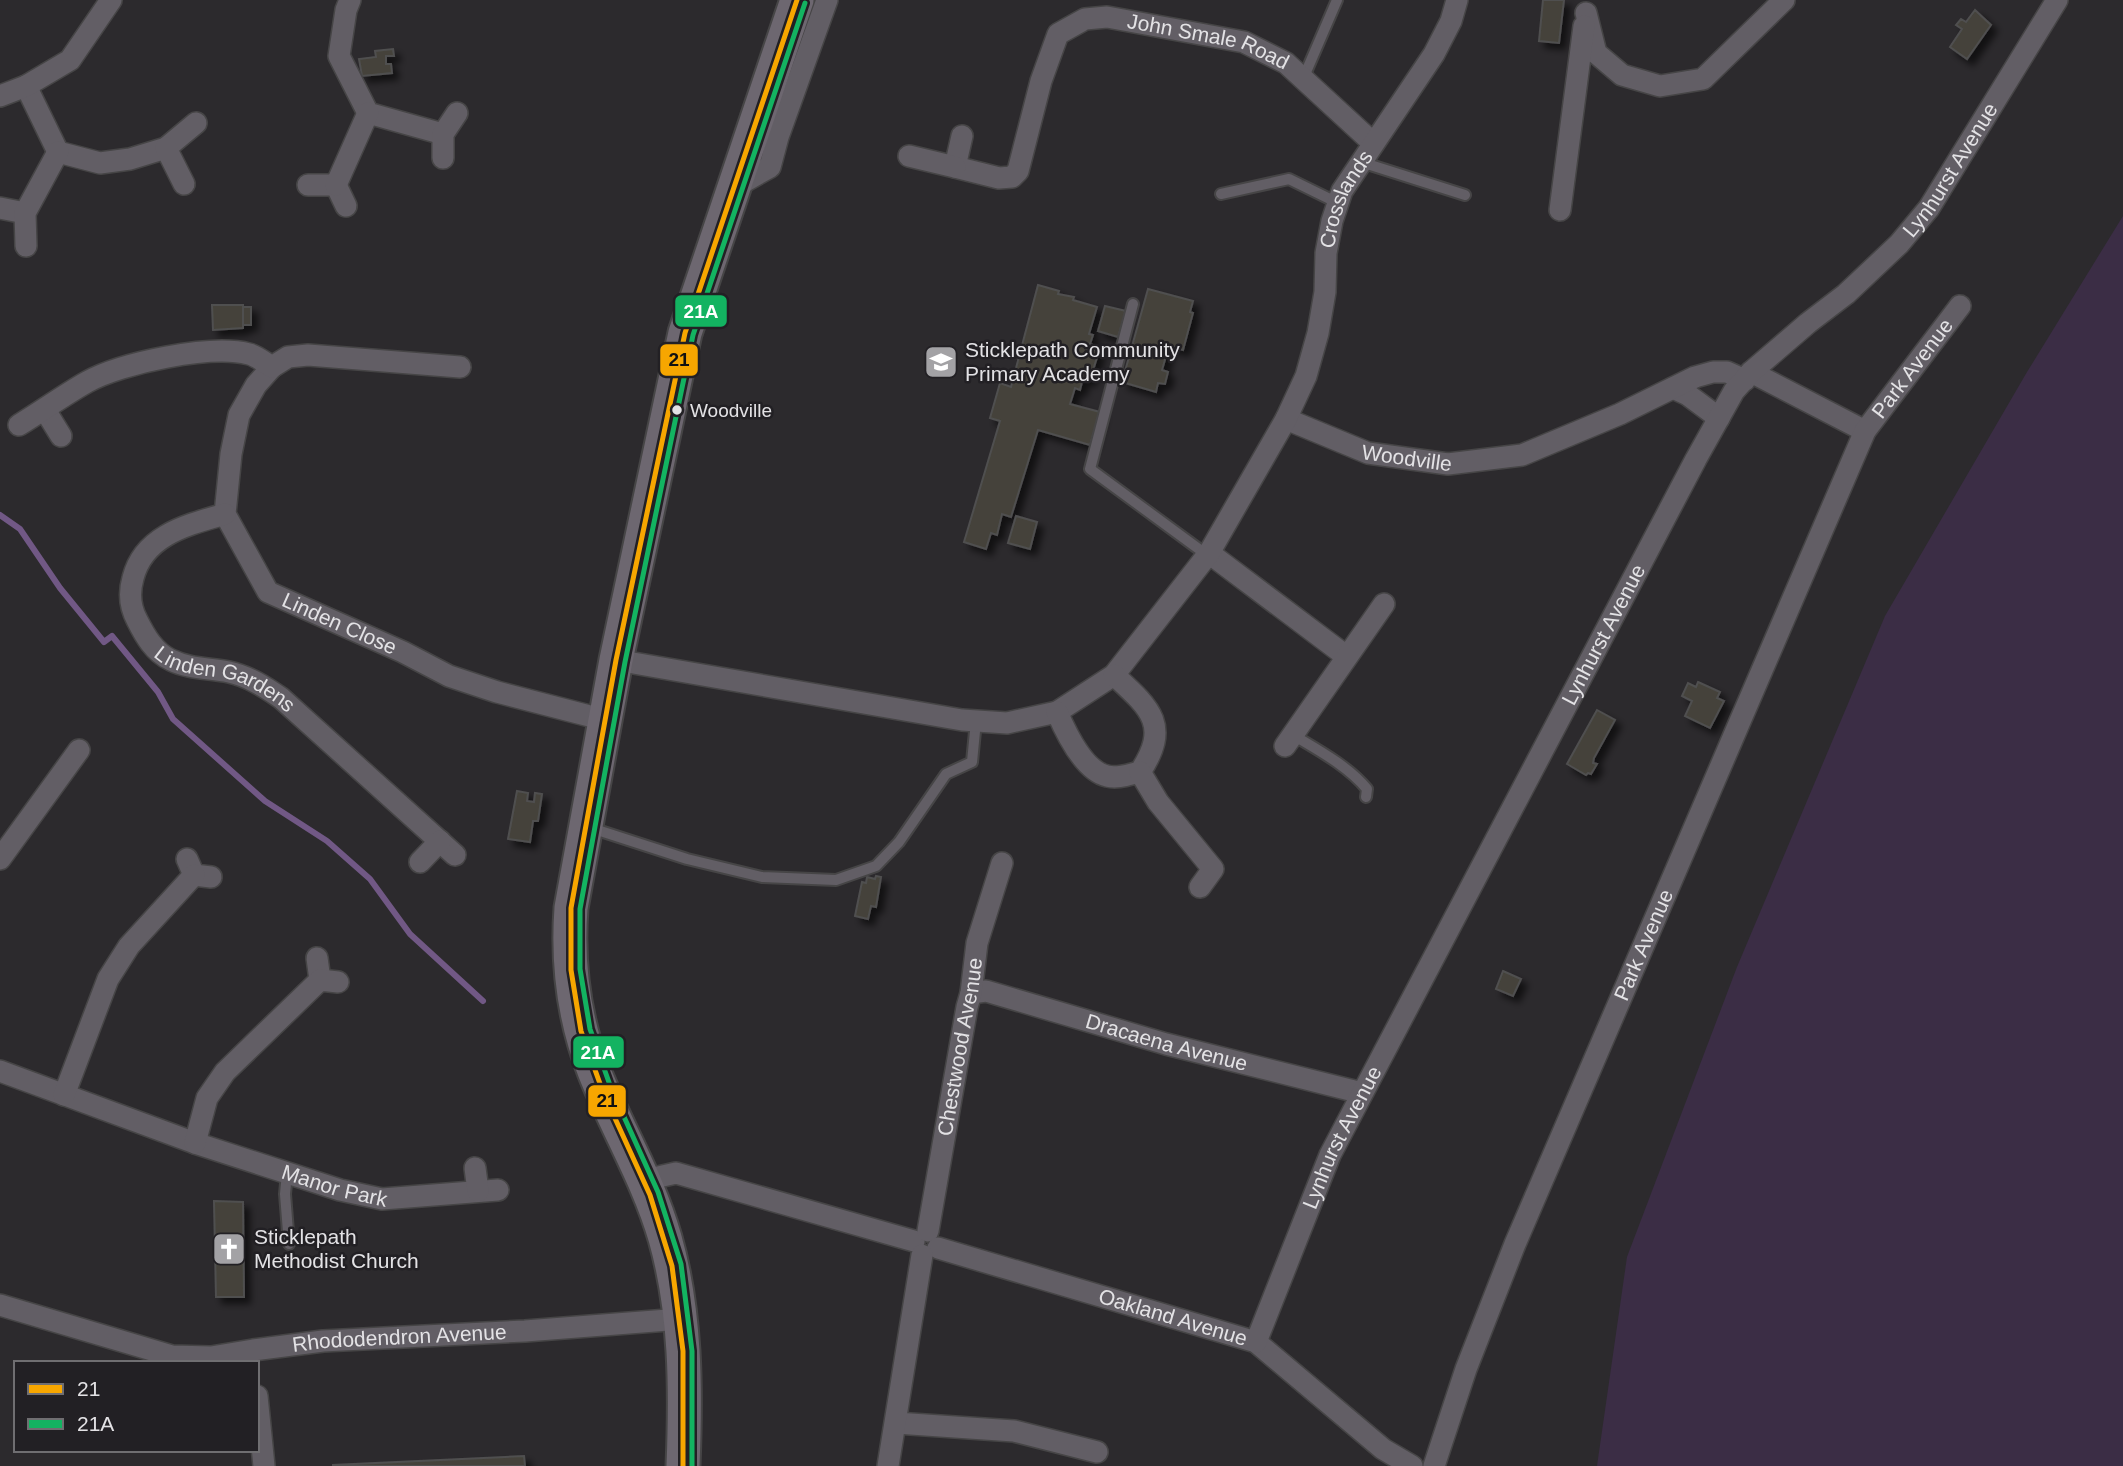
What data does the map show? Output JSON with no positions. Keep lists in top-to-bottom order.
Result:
{
  "streets": {
    "street": [
      "John Smale Road",
      "Lynhurst Avenue",
      "Crosslands",
      "Park Avenue",
      "Woodville",
      "Linden Close",
      "Linden Gardens",
      "Dracaena Avenue",
      "Chestwood Avenue",
      "Manor Park",
      "Oakland Avenue",
      "Rhododendron Avenue"
    ]
  },
  "crossings": [
    ["John Smale Road", "Crosslands"],
    ["Lynhurst Avenue", "Park Avenue"],
    ["Lynhurst Avenue", "Woodville"],
    ["Lynhurst Avenue", "Dracaena Avenue"],
    ["Lynhurst Avenue", "Oakland Avenue"],
    ["Crosslands", "Woodville"],
    ["Park Avenue", "Woodville"],
    ["Linden Close", "Linden Gardens"],
    ["Dracaena Avenue", "Chestwood Avenue"],
    ["Chestwood Avenue", "Oakland Avenue"]
  ],
  "places": {
    "school or university": ["Sticklepath Community Primary Academy"],
    "other": ["Woodville"],
    "church": ["Sticklepath Methodist Church"]
  },
  "lines": ["transit line 21", "transit line 21A"],
  "legend": ["21", "21A"]
}
